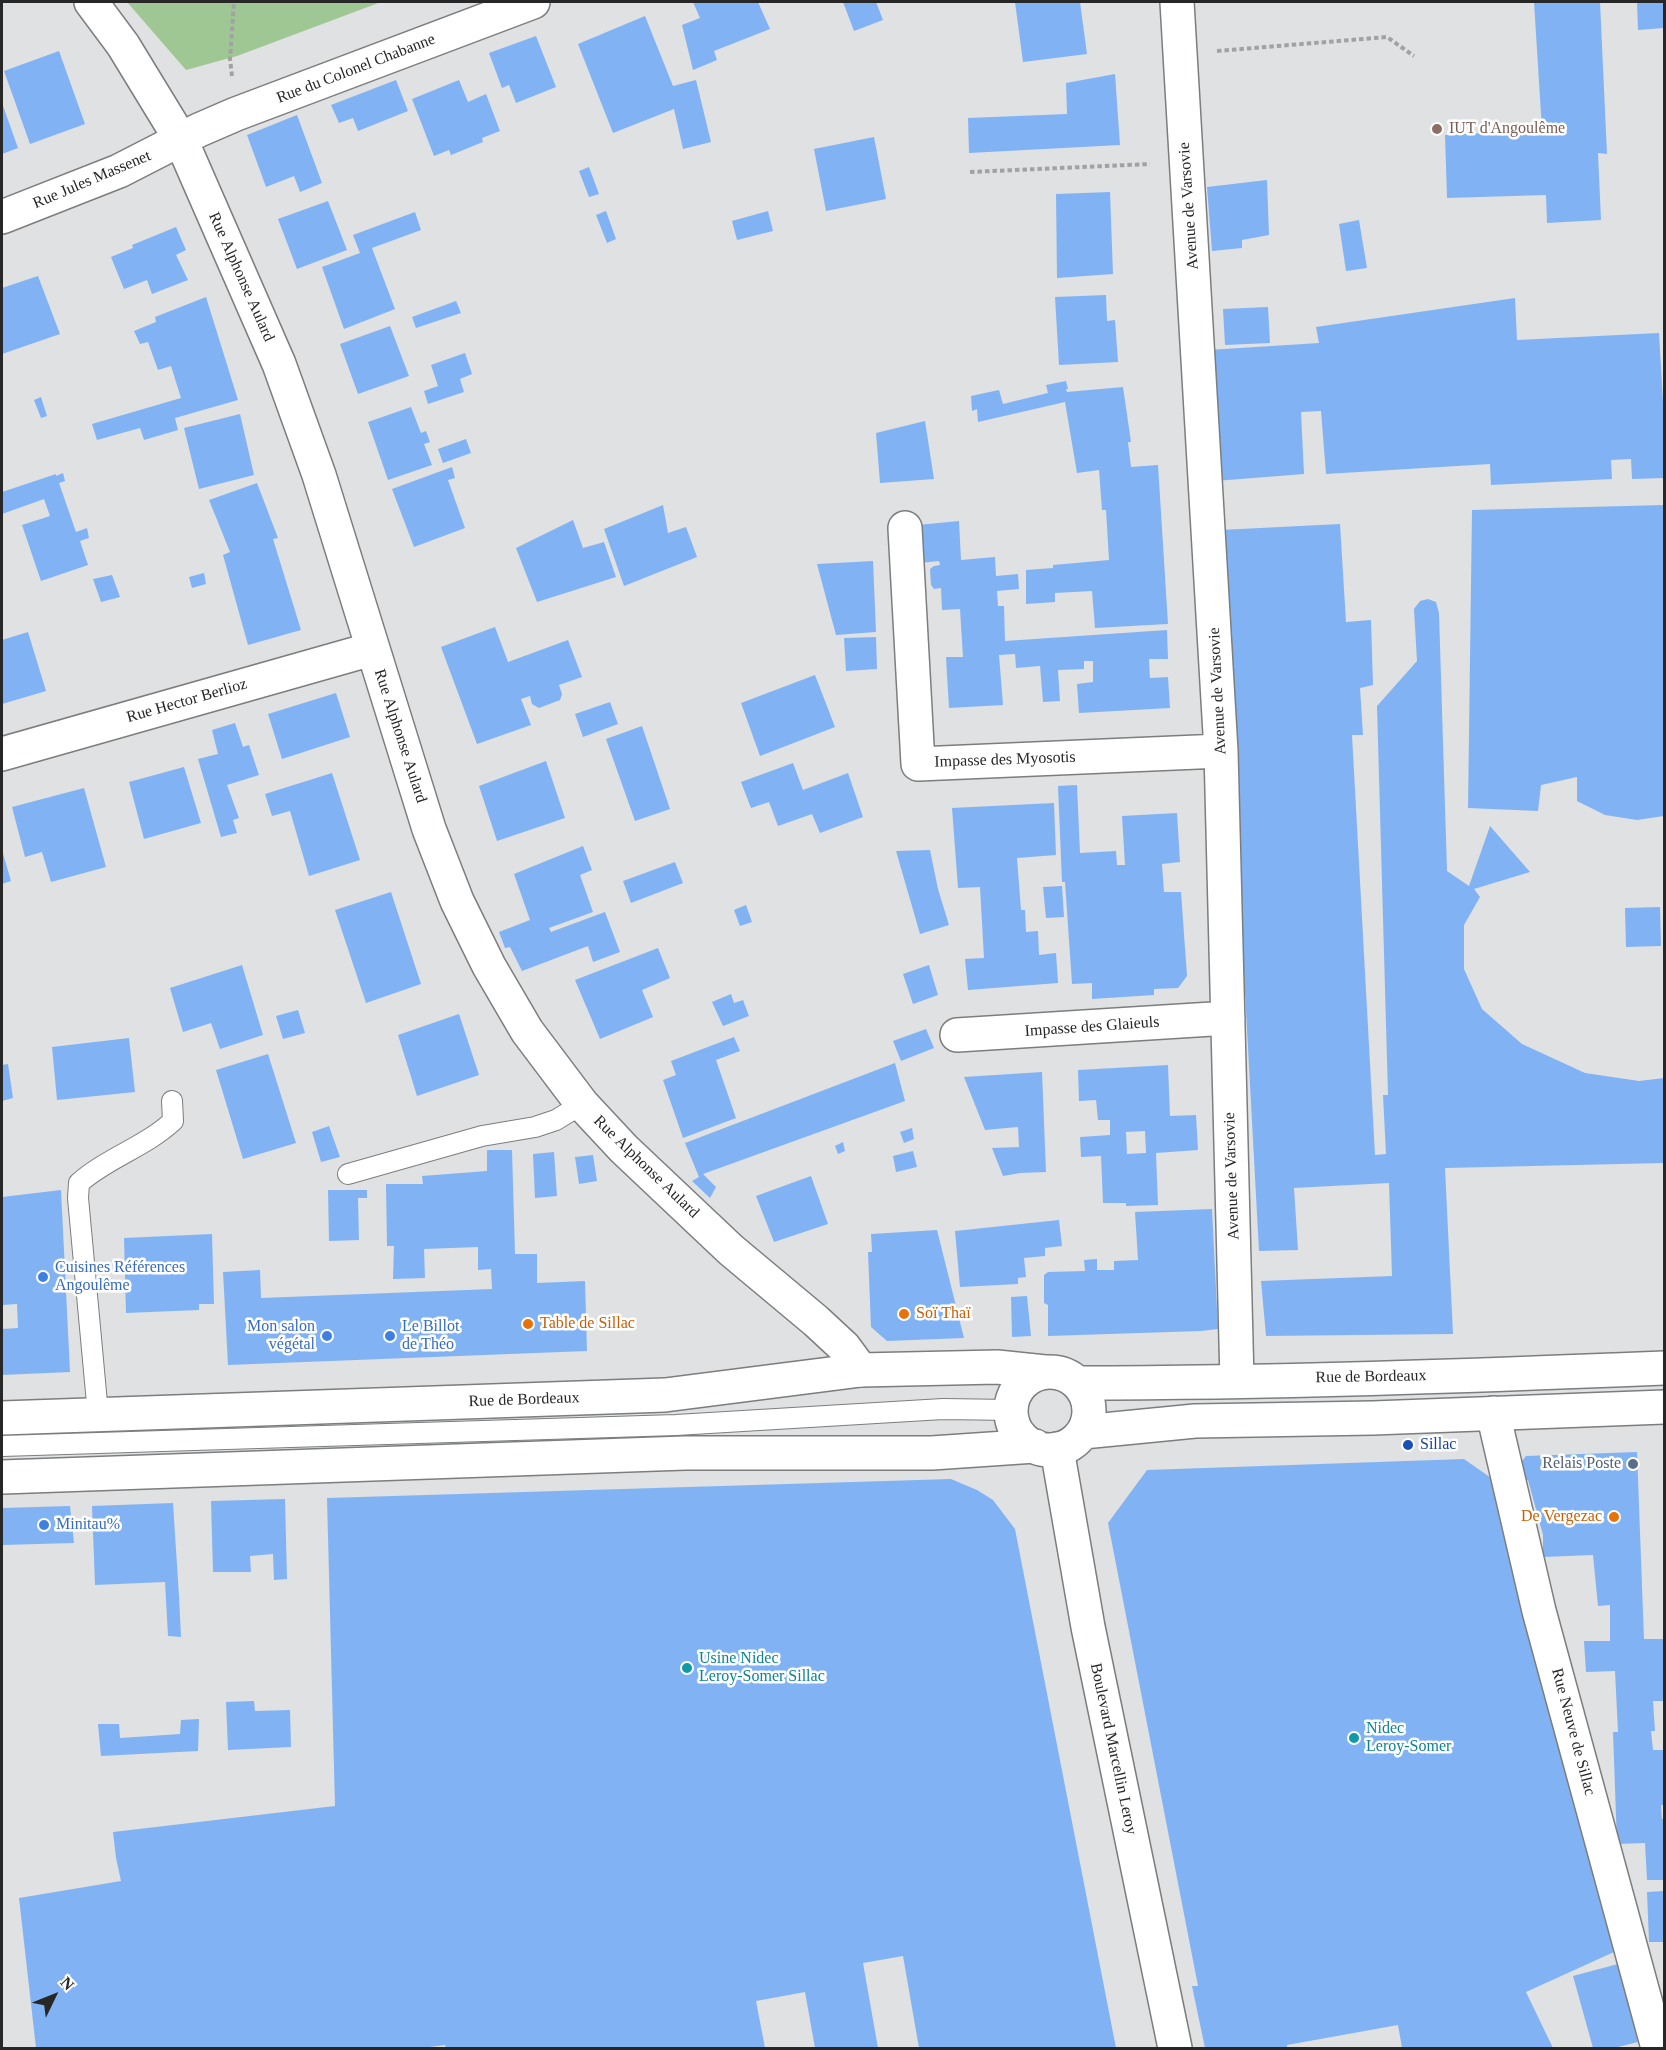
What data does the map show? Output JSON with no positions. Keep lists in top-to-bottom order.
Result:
{
  "streets": {
    "street": [
      "Rue du Colonel Chabanne",
      "Rue Jules Massenet",
      "Avenue de Varsovie",
      "Rue Alphonse Aulard",
      "Rue Hector Berlioz",
      "Impasse des Myosotis",
      "Impasse des Glaieuls",
      "Rue de Bordeaux",
      "Rue Neuve de Sillac",
      "Boulevard Marcellin Leroy"
    ]
  },
  "crossings": [
    ["Rue du Colonel Chabanne", "Rue Jules Massenet"],
    ["Rue du Colonel Chabanne", "Rue Alphonse Aulard"],
    ["Rue Jules Massenet", "Rue Alphonse Aulard"],
    ["Avenue de Varsovie", "Impasse des Myosotis"],
    ["Avenue de Varsovie", "Impasse des Glaieuls"],
    ["Avenue de Varsovie", "Rue de Bordeaux"],
    ["Rue Alphonse Aulard", "Rue Hector Berlioz"],
    ["Rue Alphonse Aulard", "Rue de Bordeaux"],
    ["Rue de Bordeaux", "Boulevard Marcellin Leroy"]
  ],
  "places": [
    "IUT d'Angoulême",
    "Cuisines Références Angoulême",
    "Soï Thaï",
    "Table de Sillac",
    "Mon salon végétal",
    "Le Billot de Théo",
    "Sillac",
    "Relais Poste",
    "De Vergezac",
    "Minitau%",
    "Usine Nidec Leroy-Somer Sillac",
    "Nidec Leroy-Somer"
  ],
  "north": "top right"
}
